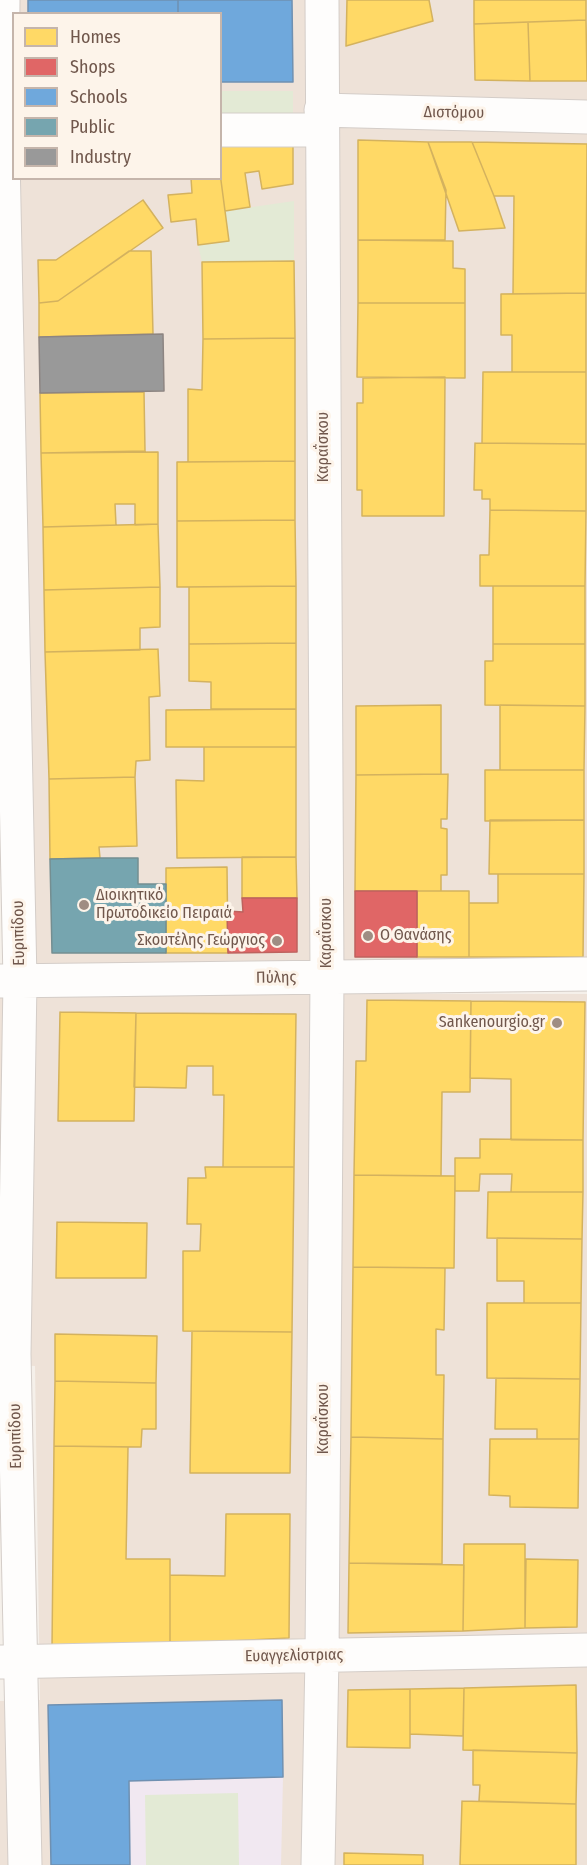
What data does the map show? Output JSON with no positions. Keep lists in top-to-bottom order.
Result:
{
  "streets": {
    "street": [
      "Διστόμου",
      "Καραΐσκου",
      "Ευριπίδου",
      "Πύλης",
      "Ευαγγελίστριας"
    ]
  },
  "crossings": [
    ["Διστόμου", "Καραΐσκου"],
    ["Καραΐσκου", "Πύλης"],
    ["Καραΐσκου", "Ευαγγελίστριας"],
    ["Ευριπίδου", "Πύλης"],
    ["Ευριπίδου", "Ευαγγελίστριας"]
  ],
  "places": [
    "Διοικητικό Πρωτοδικείο Πειραιά",
    "Ο Θανάσης",
    "Σκουτέλης Γεώργιος",
    "Sankenourgio.gr"
  ],
  "legend": [
    "Homes",
    "Shops",
    "Schools",
    "Public",
    "Industry"
  ]
}
